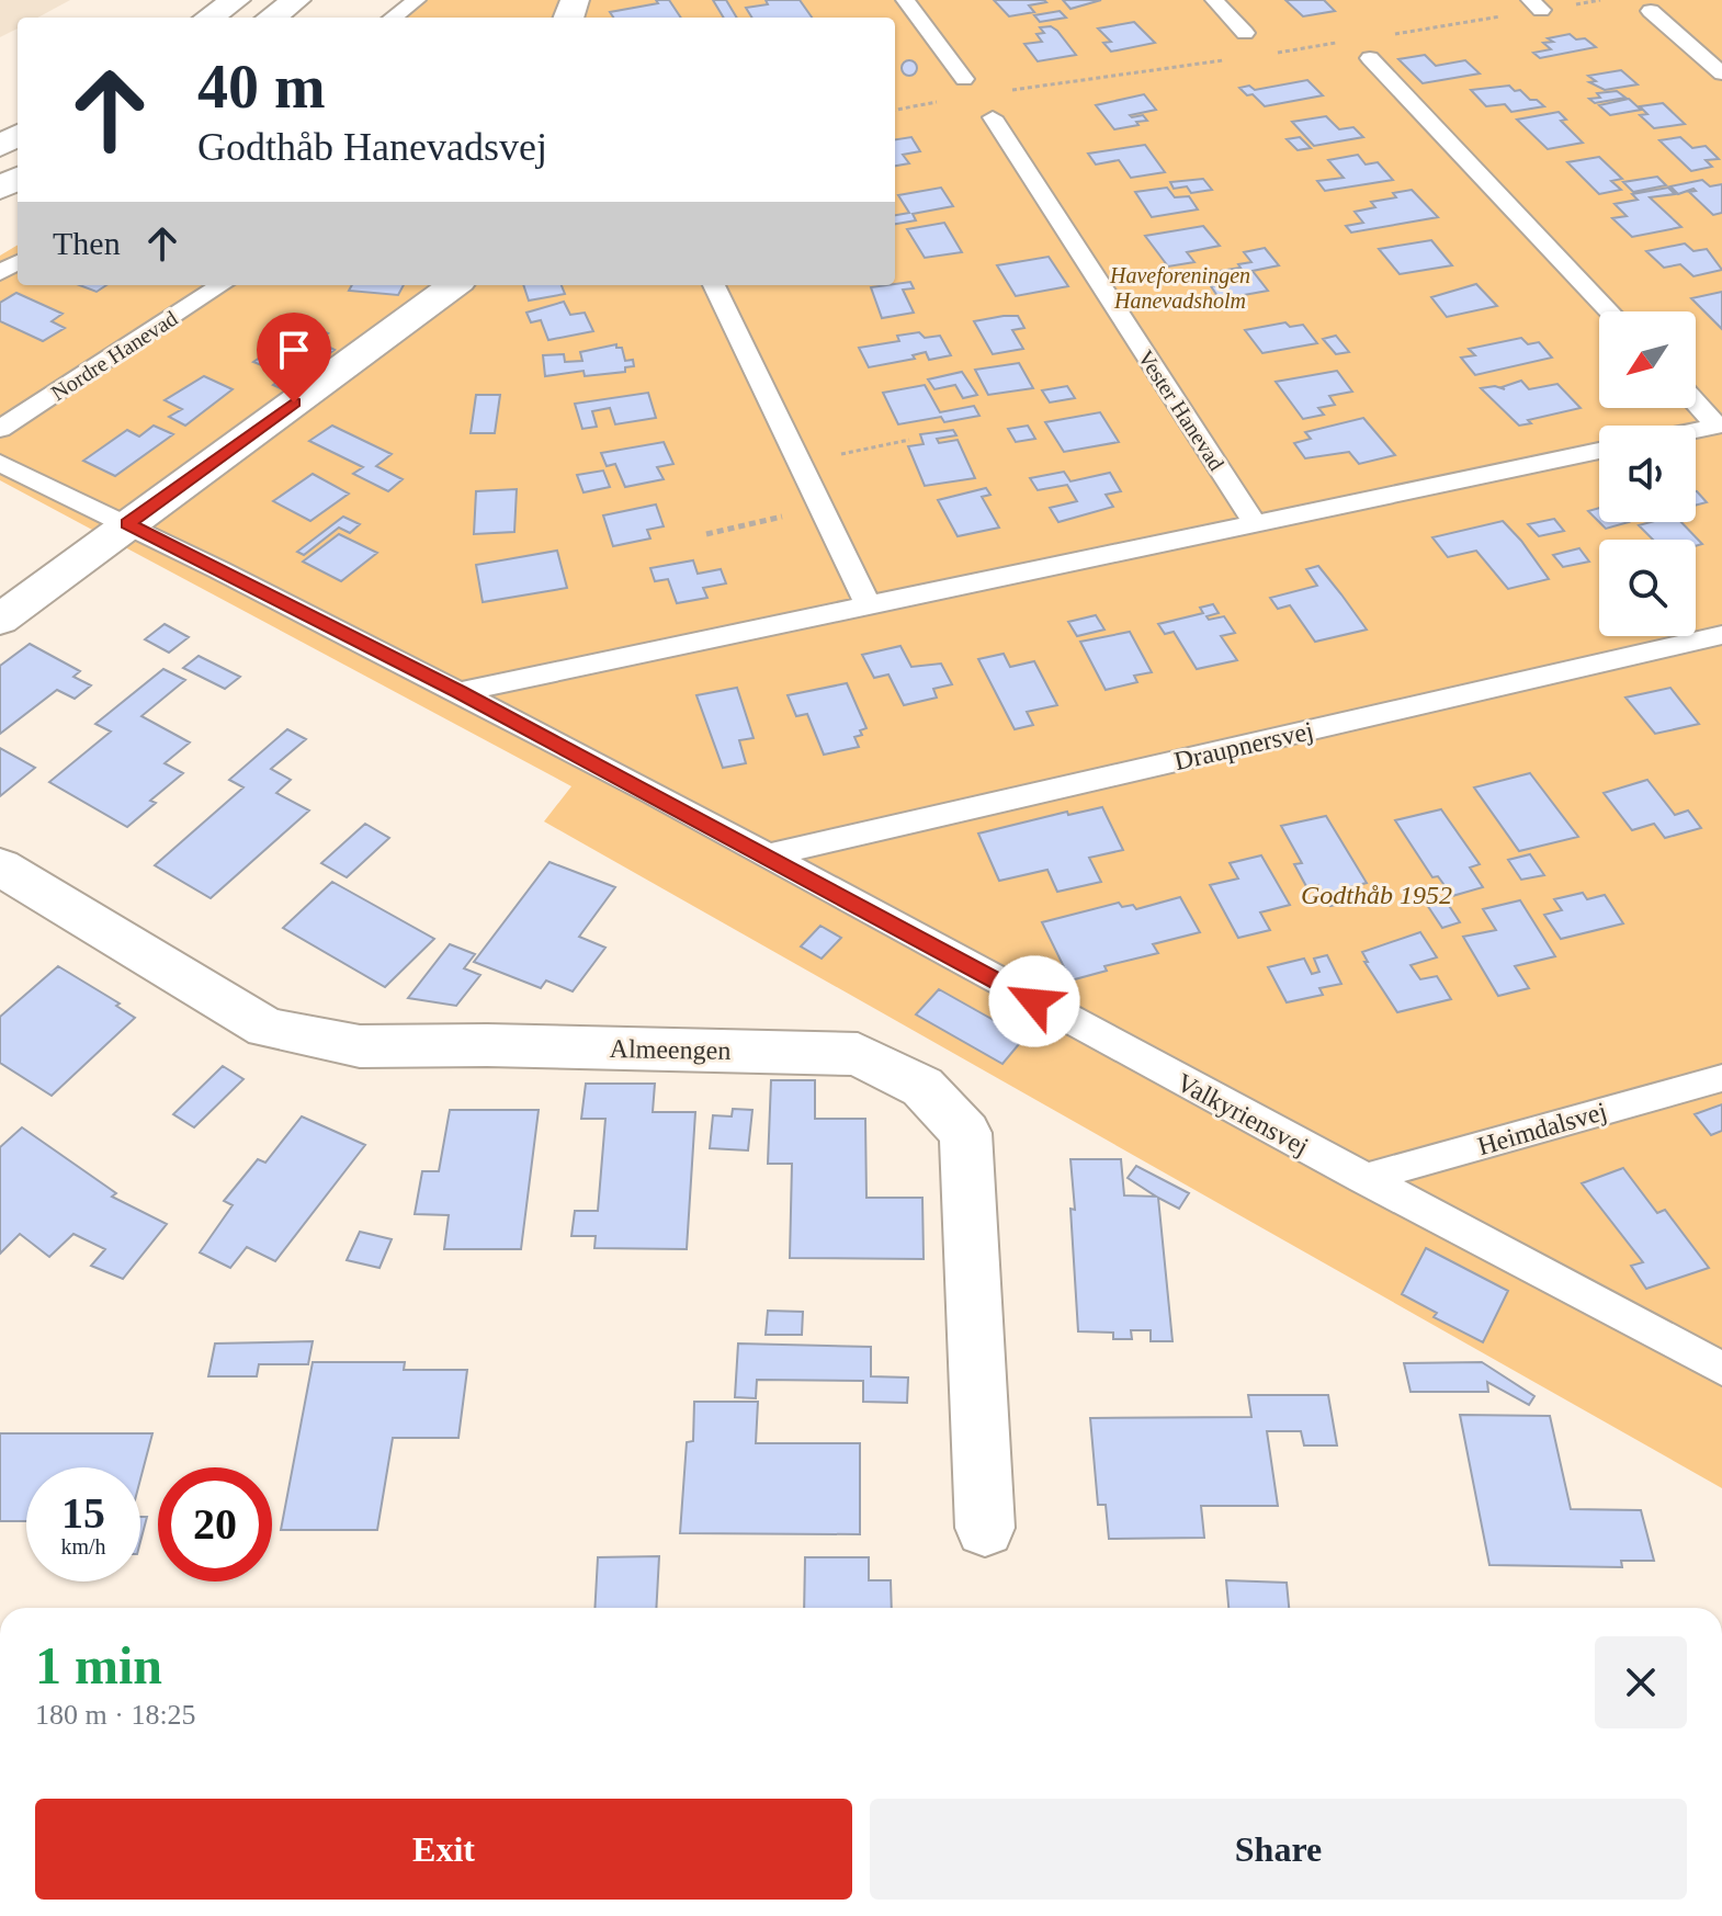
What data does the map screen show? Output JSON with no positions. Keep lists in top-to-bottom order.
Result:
{
  "streets": {
    "street": ["Almeengen"],
    "lane": [
      "Nordre Hanevad",
      "Vester Hanevad",
      "Draupnersvej",
      "Valkyriensvej",
      "Heimdalsvej"
    ]
  },
  "crossings": [
    ["Draupnersvej", "Valkyriensvej"],
    ["Valkyriensvej", "Heimdalsvej"]
  ],
  "parks": ["Haveforeningen Hanevadsholm", "Godthåb 1952"],
  "north": "bottom left",
  "page": {
    "turn": ["40 m", "Godthåb Hanevadsvej"],
    "then": "Then",
    "speed": "15 km/h",
    "limit": "20",
    "heading": ["1 min", "180 m · 18:25"],
    "buttons": ["Exit", "Share"]
  }
}
